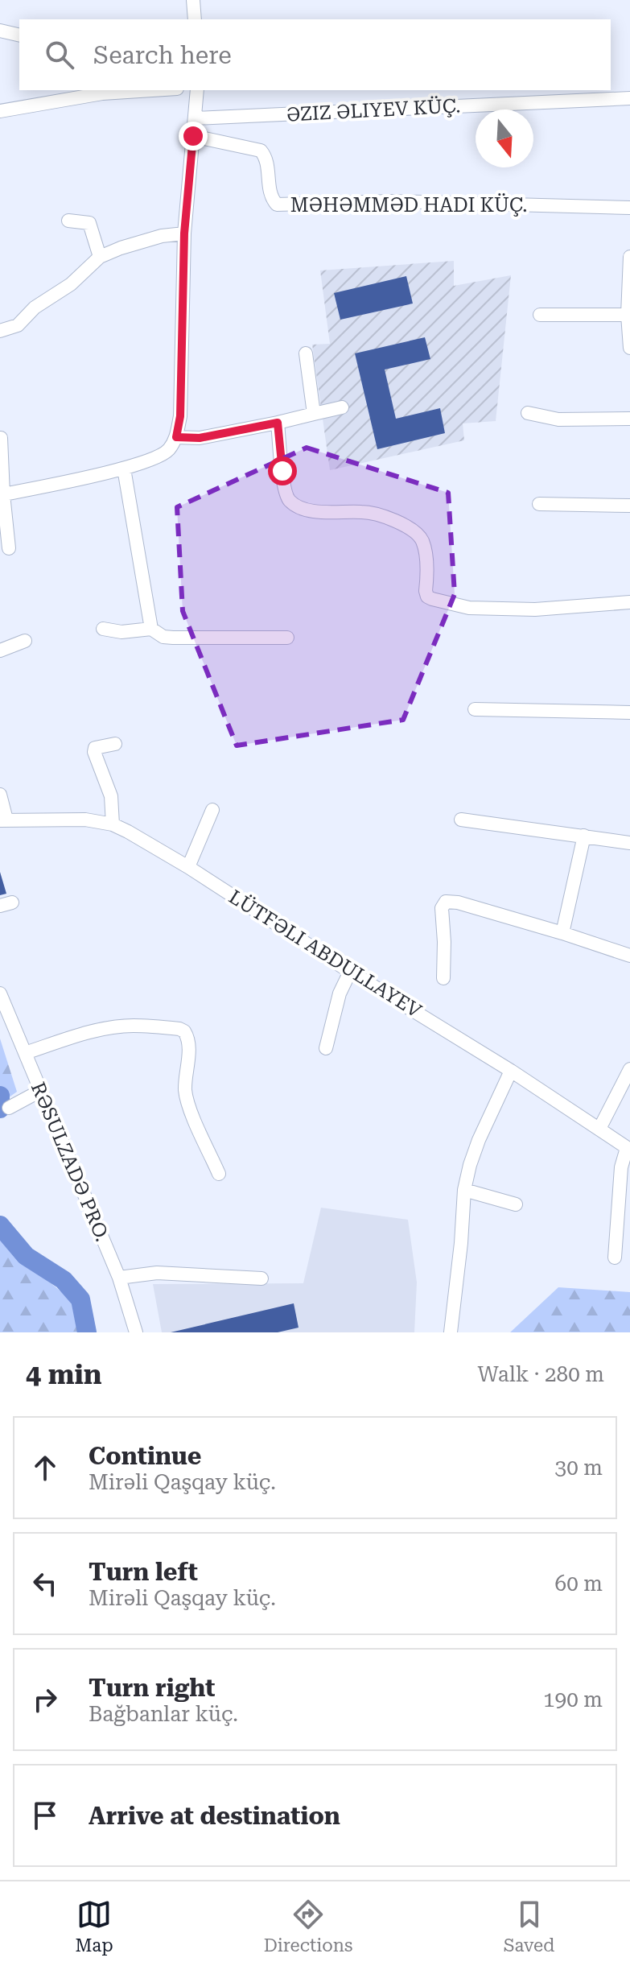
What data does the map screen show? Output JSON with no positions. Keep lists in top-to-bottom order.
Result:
{
  "streets": {
    "street": [
      "ƏZIZ ƏLIYEV KÜÇ.",
      "MƏHƏMMƏD HADI KÜÇ.",
      "LÜTFƏLI ABDULLAYEV",
      "RƏSULZADƏ PRO."
    ]
  },
  "north": "bottom",
  "page": {
    "search": "Search here",
    "heading": ["4 min", "Walk · 280 m"],
    "list": [
      ["Continue", "Mirəli Qaşqay küç.", "30 m"],
      ["Turn left", "Mirəli Qaşqay küç.", "60 m"],
      ["Turn right", "Bağbanlar küç.", "190 m"],
      "Arrive at destination"
    ],
    "nav": ["Map", "Directions", "Saved"]
  }
}
